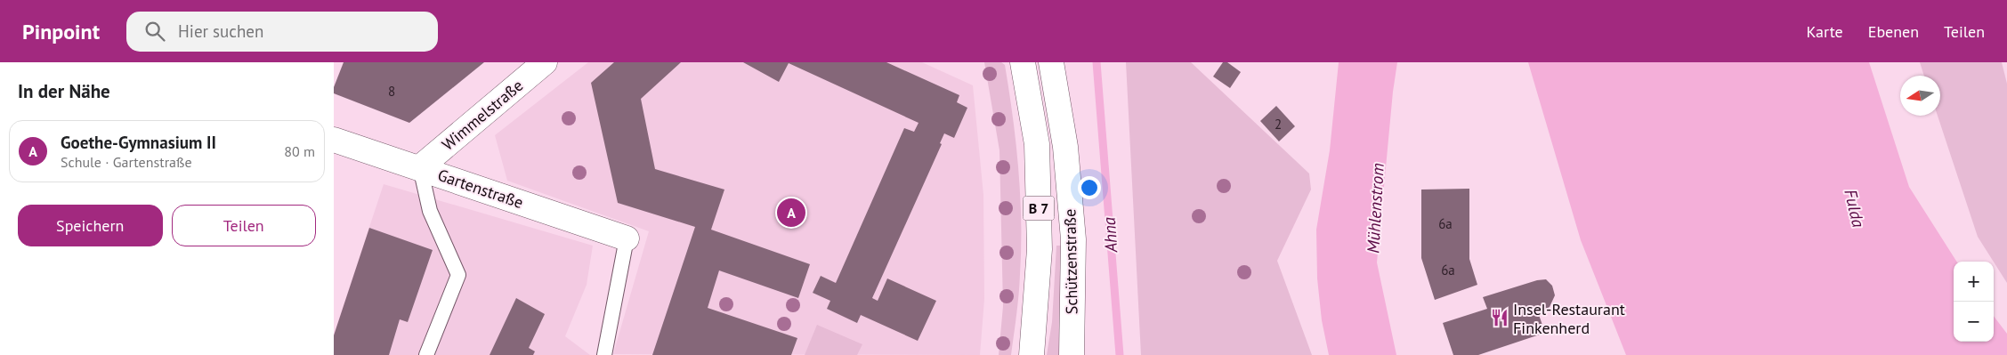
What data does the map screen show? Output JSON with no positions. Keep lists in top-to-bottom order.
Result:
{
  "streets": {
    "main road": [
      "Wimmelstraße",
      "Gartenstraße",
      "B 7",
      "Schützenstraße"
    ]
  },
  "crossings": [
    ["Wimmelstraße", "Gartenstraße"]
  ],
  "water": ["Mühlenstrom", "Fulda", "Ahna"],
  "places": {
    "restaurant": ["Insel-Restaurant Finkenherd"]
  },
  "house_numbers": [
    "8",
    "2",
    "6a",
    "6a"
  ],
  "north": "left",
  "page": {
    "header": "Pinpoint",
    "search": "Hier suchen",
    "nav": ["Karte", "Ebenen", "Teilen"],
    "heading": "In der Nähe",
    "list": [
      {
        "mark": "A",
        "name": "Goethe-Gymnasium II",
        "note": "Schule · Gartenstraße",
        "value": "80 m"
      }
    ],
    "buttons": ["Speichern", "Teilen"],
    "pins": "A",
    "map_buttons": ["+", "−"]
  }
}
